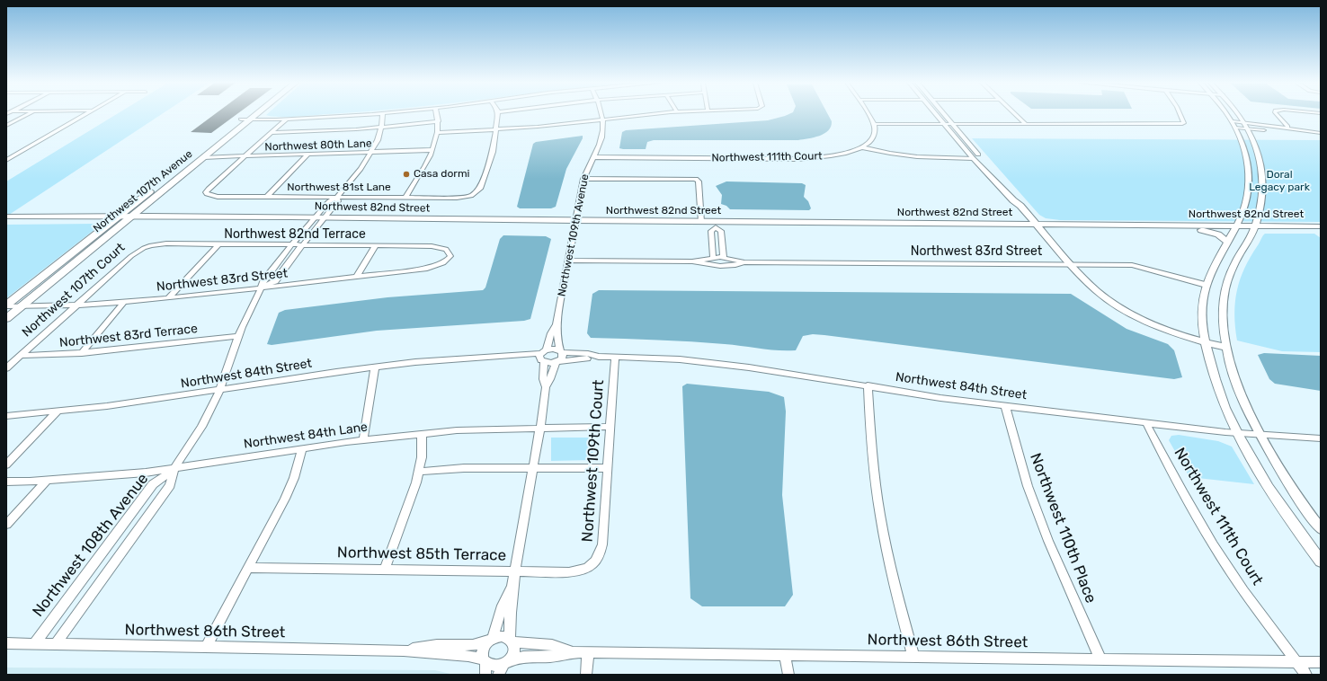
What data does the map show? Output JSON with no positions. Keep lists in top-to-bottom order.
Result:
{
  "streets": {
    "main road": ["Northwest 107th Avenue"],
    "street": [
      "Northwest 80th Lane",
      "Northwest 111th Court",
      "Northwest 81st Lane",
      "Northwest 82nd Street",
      "Northwest 82nd Terrace",
      "Northwest 109th Avenue",
      "Northwest 83rd Street",
      "Northwest 107th Court",
      "Northwest 83rd Terrace",
      "Northwest 84th Street",
      "Northwest 84th Lane",
      "Northwest 109th Court",
      "Northwest 110th Place",
      "Northwest 108th Avenue",
      "Northwest 85th Terrace",
      "Northwest 86th Street"
    ]
  },
  "crossings": [
    ["Northwest 80th Lane", "Northwest 81st Lane"],
    ["Northwest 80th Lane", "Northwest 107th Avenue"],
    ["Northwest 80th Lane", "Northwest 108th Avenue"],
    ["Northwest 111th Court", "Northwest 109th Avenue"],
    ["Northwest 111th Court", "Northwest 84th Street"],
    ["Northwest 111th Court", "Northwest 86th Street"],
    ["Northwest 81st Lane", "Northwest 108th Avenue"],
    ["Northwest 107th Avenue", "Northwest 82nd Street"],
    ["Northwest 107th Avenue", "Northwest 83rd Street"],
    ["Northwest 82nd Street", "Northwest 109th Avenue"],
    ["Northwest 82nd Street", "Northwest 108th Avenue"],
    ["Northwest 82nd Terrace", "Northwest 83rd Street"],
    ["Northwest 82nd Terrace", "Northwest 107th Court"],
    ["Northwest 82nd Terrace", "Northwest 108th Avenue"],
    ["Northwest 109th Avenue", "Northwest 83rd Street"],
    ["Northwest 109th Avenue", "Northwest 84th Street"],
    ["Northwest 109th Avenue", "Northwest 84th Lane"],
    ["Northwest 109th Avenue", "Northwest 85th Terrace"],
    ["Northwest 109th Avenue", "Northwest 86th Street"],
    ["Northwest 83rd Street", "Northwest 107th Court"],
    ["Northwest 83rd Street", "Northwest 108th Avenue"],
    ["Northwest 107th Court", "Northwest 83rd Terrace"],
    ["Northwest 83rd Terrace", "Northwest 108th Avenue"],
    ["Northwest 84th Street", "Northwest 109th Court"],
    ["Northwest 84th Street", "Northwest 110th Place"],
    ["Northwest 84th Street", "Northwest 108th Avenue"],
    ["Northwest 84th Lane", "Northwest 109th Court"],
    ["Northwest 84th Lane", "Northwest 108th Avenue"],
    ["Northwest 109th Court", "Northwest 85th Terrace"],
    ["Northwest 110th Place", "Northwest 86th Street"],
    ["Northwest 108th Avenue", "Northwest 86th Street"]
  ],
  "parks": ["Doral Legacy park"],
  "places": ["Casa dormi"]
}
